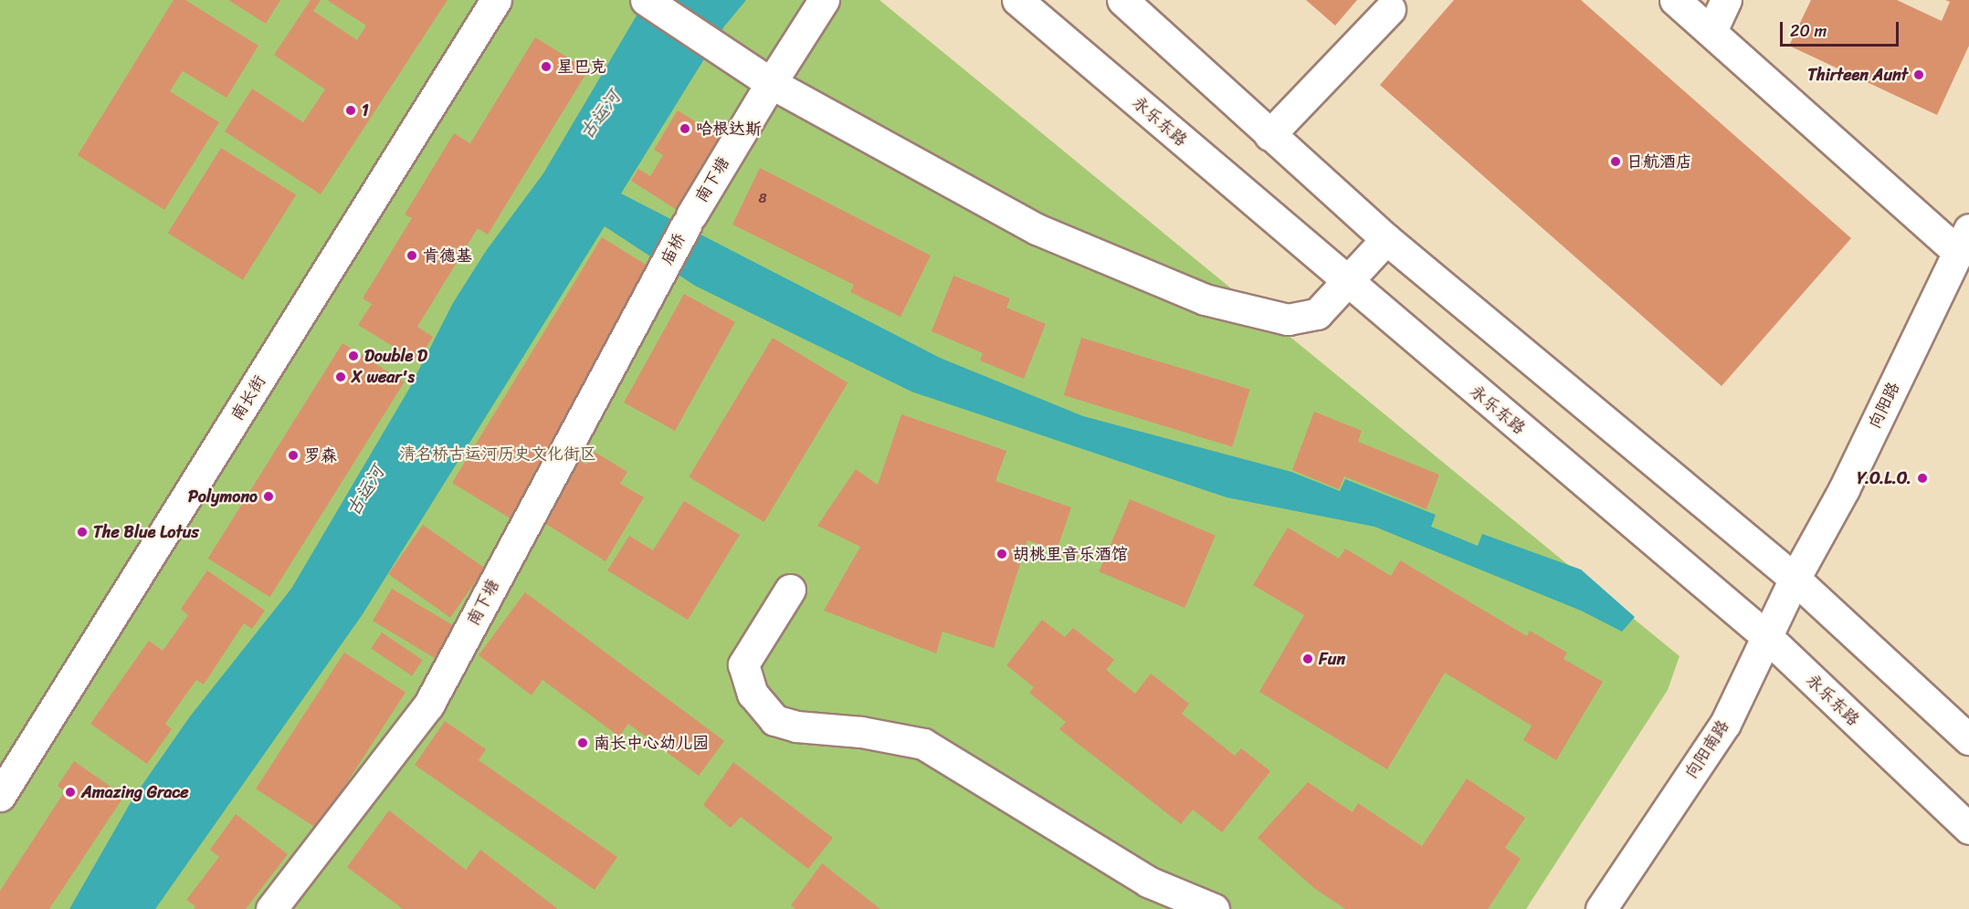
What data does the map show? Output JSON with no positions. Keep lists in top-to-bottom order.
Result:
{
  "streets": {
    "street": [
      "永乐东路",
      "南下塘",
      "庙桥",
      "南长街",
      "向阳路",
      "向阳南路"
    ]
  },
  "crossings": [
    ["永乐东路", "向阳南路"],
    ["南下塘", "庙桥"],
    ["向阳路", "向阳南路"]
  ],
  "water": ["古运河"],
  "parks": ["清名桥古运河历史文化街区"],
  "places": [
    "星巴克",
    "Thirteen Aunt",
    "1",
    "哈根达斯",
    "日航酒店",
    "肯德基",
    "Double D",
    "X wear's",
    "罗森",
    "Y.O.L.O.",
    "Polymono",
    "The Blue Lotus",
    "胡桃里音乐酒馆",
    "Fun",
    "南长中心幼儿园",
    "Amazing Grace"
  ],
  "house_numbers": ["8"],
  "scale_bar": "20 m"
}
